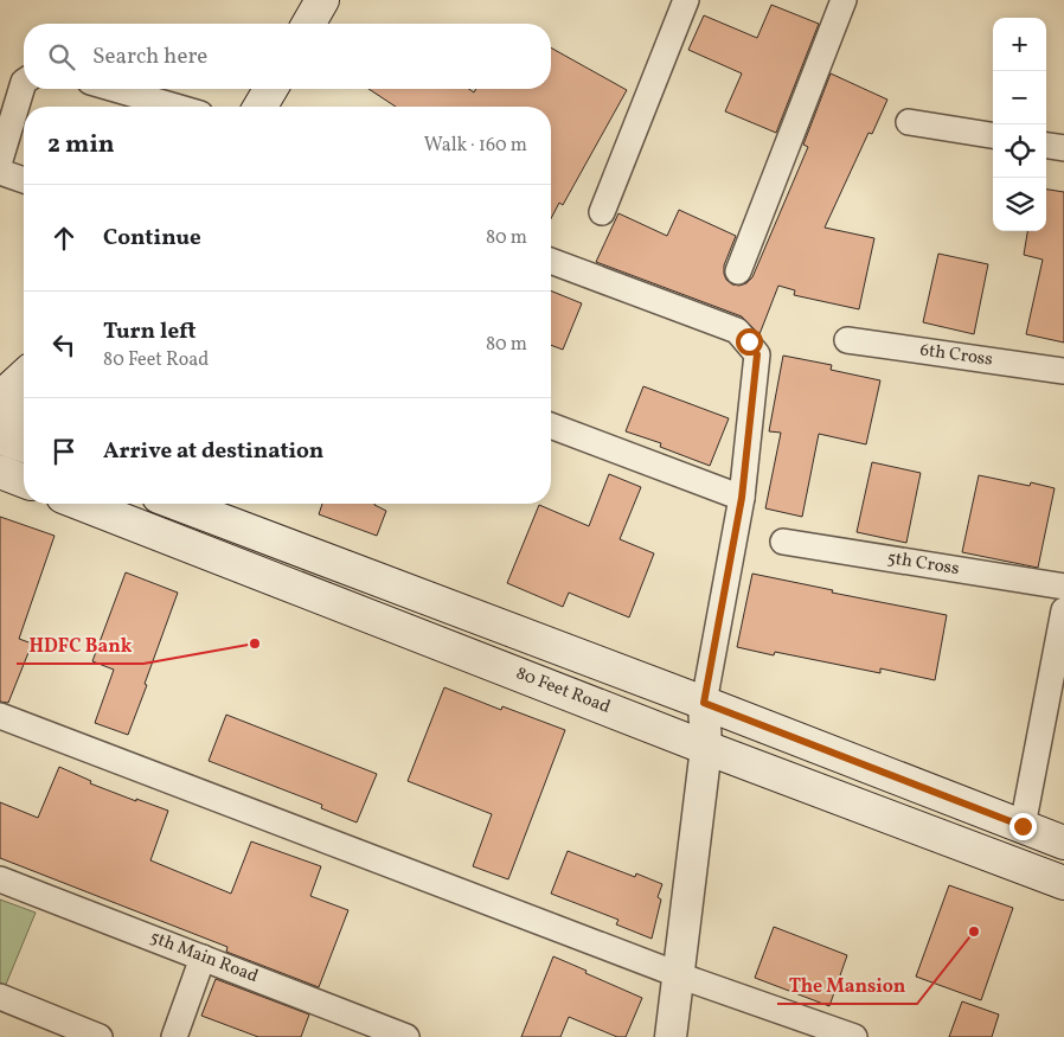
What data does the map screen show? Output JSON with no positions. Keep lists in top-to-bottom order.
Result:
{
  "streets": {
    "main road": ["80 Feet Road"],
    "street": ["6th Cross", "5th Cross", "5th Main Road"]
  },
  "places": ["HDFC Bank", "The Mansion"],
  "page": {
    "map_buttons": ["+", "−"],
    "search": "Search here",
    "heading": ["2 min", "Walk · 160 m"],
    "list": [
      ["Continue", "80 m"],
      ["Turn left", "80 Feet Road", "80 m"],
      "Arrive at destination"
    ]
  }
}
